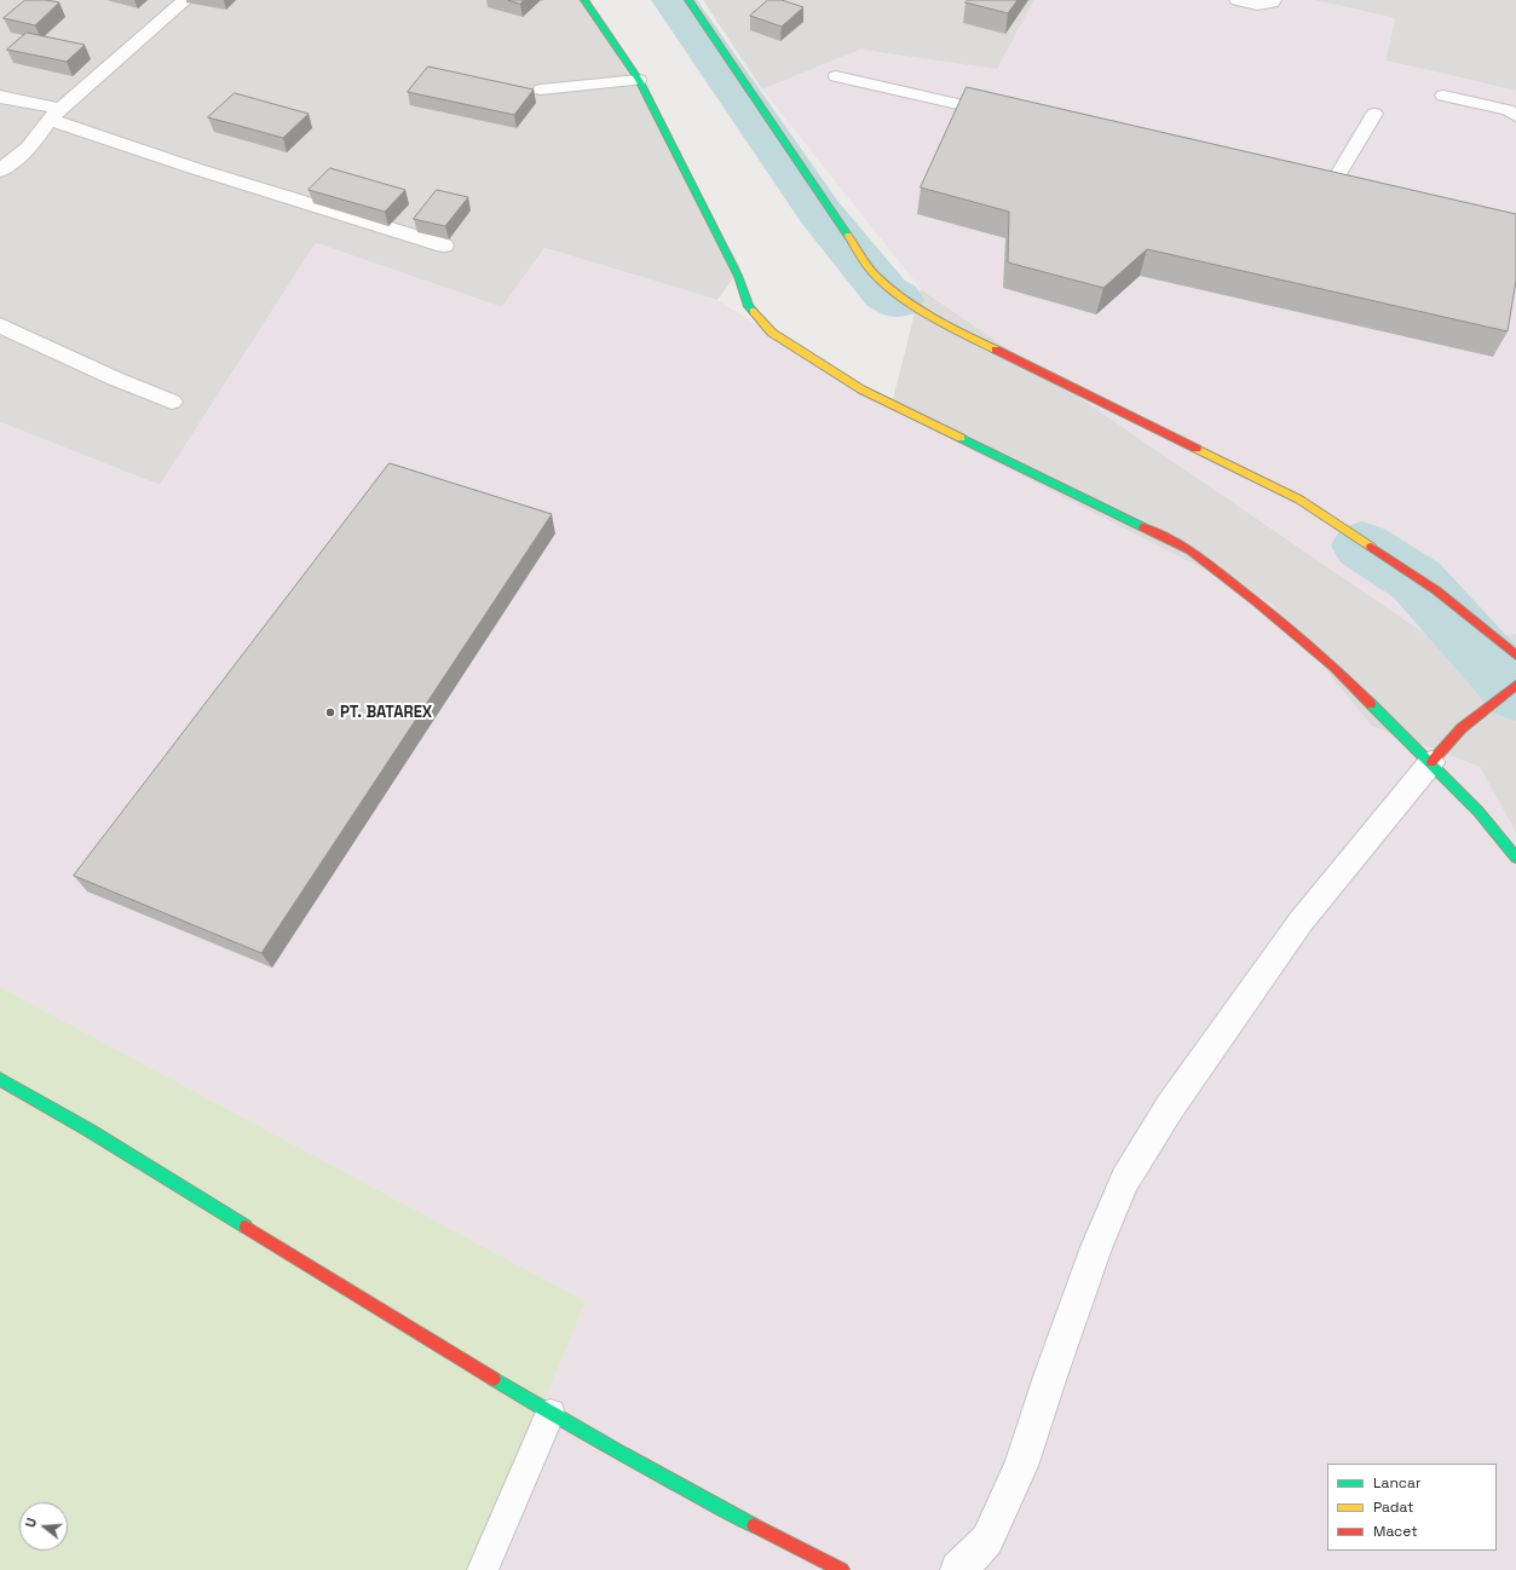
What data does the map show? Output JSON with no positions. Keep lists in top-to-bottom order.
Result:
{
  "places": ["PT. BATAREX"],
  "legend": ["Lancar", "Padat", "Macet"],
  "north": "left"
}
